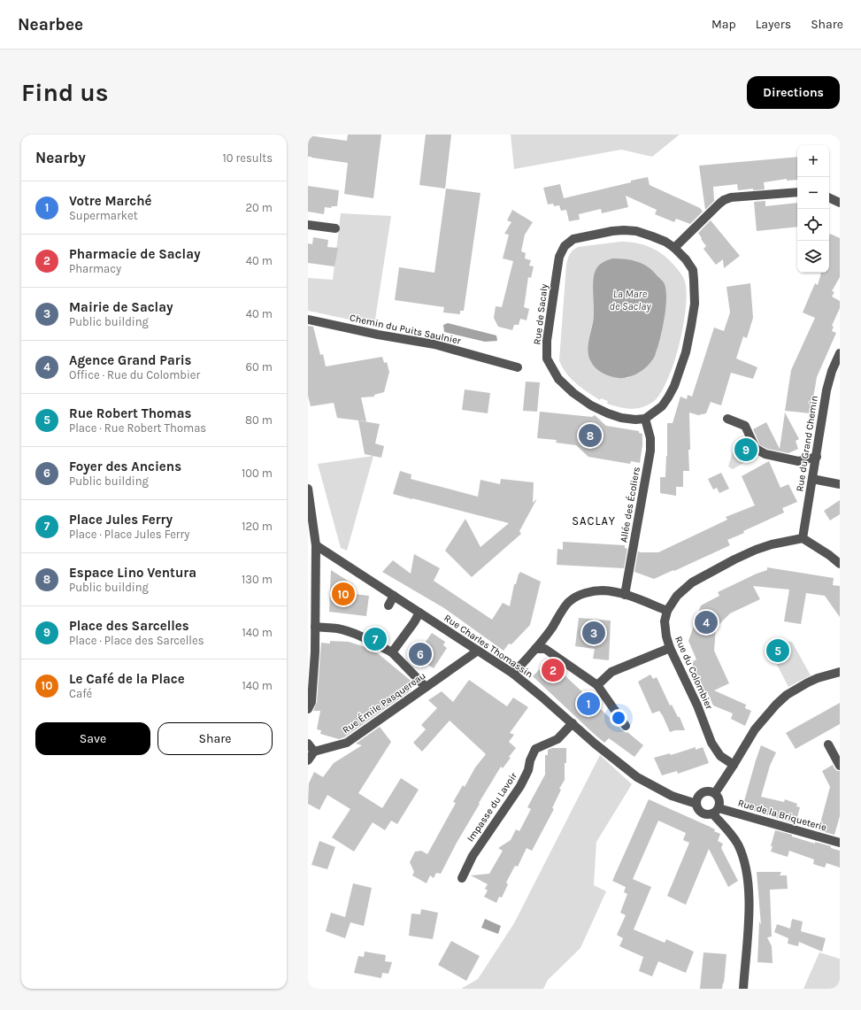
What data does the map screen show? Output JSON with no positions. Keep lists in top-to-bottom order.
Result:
{
  "streets": {
    "street": [
      "Rue de Sacaly",
      "Chemin du Puits Saulnier",
      "Rue du Grand Chemin",
      "Allée des Écoliers",
      "Rue Charles Thomassin",
      "Rue du Colombier",
      "Rue Émile Pasquereau",
      "Impasse du Lavoir",
      "Rue de la Briqueterie"
    ]
  },
  "crossings": [
    ["Rue de Sacaly", "Allée des Écoliers"],
    ["Rue du Grand Chemin", "Rue du Colombier"],
    ["Rue Charles Thomassin", "Rue Émile Pasquereau"],
    ["Rue Charles Thomassin", "Impasse du Lavoir"],
    ["Rue Charles Thomassin", "Rue de la Briqueterie"]
  ],
  "districts": ["SACLAY"],
  "water": ["La Mare de Saclay"],
  "page": {
    "header": "Nearbee",
    "nav": ["Map", "Layers", "Share"],
    "buttons": [
      "Directions",
      ["Save", "Share"]
    ],
    "title": "Find us",
    "heading": ["Nearby", "10 results"],
    "map_buttons": ["+", "−"],
    "list": [
      {
        "mark": "1",
        "name": "Votre Marché",
        "note": "Supermarket",
        "value": "20 m"
      },
      {
        "mark": "2",
        "name": "Pharmacie de Saclay",
        "note": "Pharmacy",
        "value": "40 m"
      },
      {
        "mark": "3",
        "name": "Mairie de Saclay",
        "note": "Public building",
        "value": "40 m"
      },
      {
        "mark": "4",
        "name": "Agence Grand Paris",
        "note": "Office · Rue du Colombier",
        "value": "60 m"
      },
      {
        "mark": "5",
        "name": "Rue Robert Thomas",
        "note": "Place · Rue Robert Thomas",
        "value": "80 m"
      },
      {
        "mark": "6",
        "name": "Foyer des Anciens",
        "note": "Public building",
        "value": "100 m"
      },
      {
        "mark": "7",
        "name": "Place Jules Ferry",
        "note": "Place · Place Jules Ferry",
        "value": "120 m"
      },
      {
        "mark": "8",
        "name": "Espace Lino Ventura",
        "note": "Public building",
        "value": "130 m"
      },
      {
        "mark": "9",
        "name": "Place des Sarcelles",
        "note": "Place · Place des Sarcelles",
        "value": "140 m"
      },
      {
        "mark": "10",
        "name": "Le Café de la Place",
        "note": "Café",
        "value": "140 m"
      }
    ],
    "pins": [
      "8",
      "9",
      "10",
      "4",
      "3",
      "7",
      "5",
      "6",
      "2",
      "1"
    ]
  }
}
